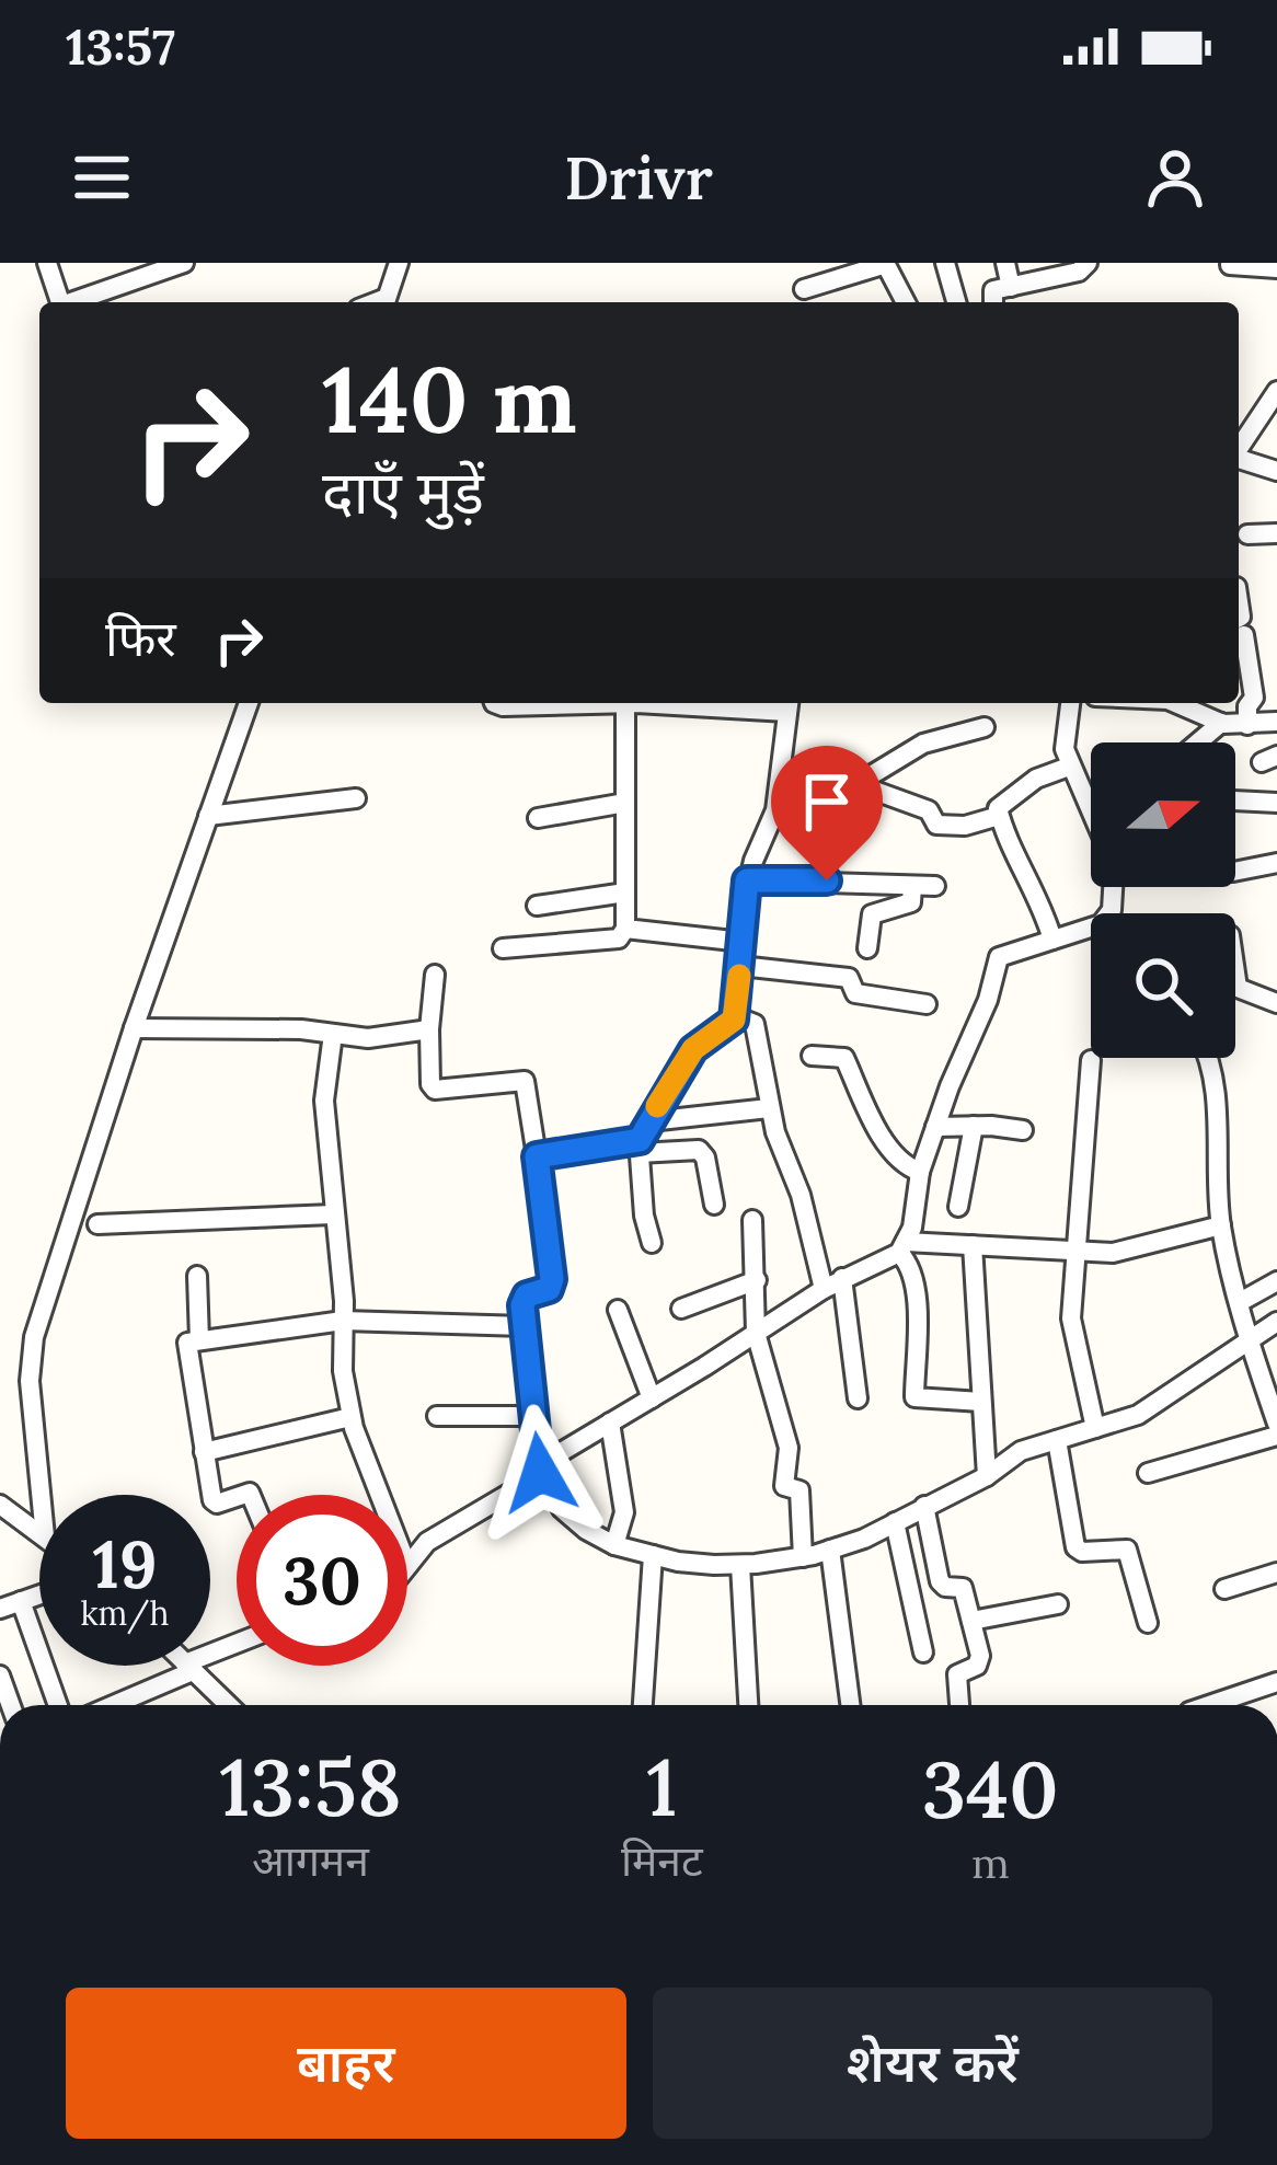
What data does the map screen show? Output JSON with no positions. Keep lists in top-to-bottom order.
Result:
{
  "north": "right",
  "page": {
    "status": "13:57",
    "header": "Drivr",
    "turn": ["140 m", "दाएँ मुड़ें"],
    "then": "फिर",
    "speed": "19 km/h",
    "limit": "30",
    "eta": [
      "13:58",
      "आगमन",
      "1",
      "मिनट",
      "340",
      "m"
    ],
    "buttons": ["बाहर", "शेयर करें"]
  }
}
